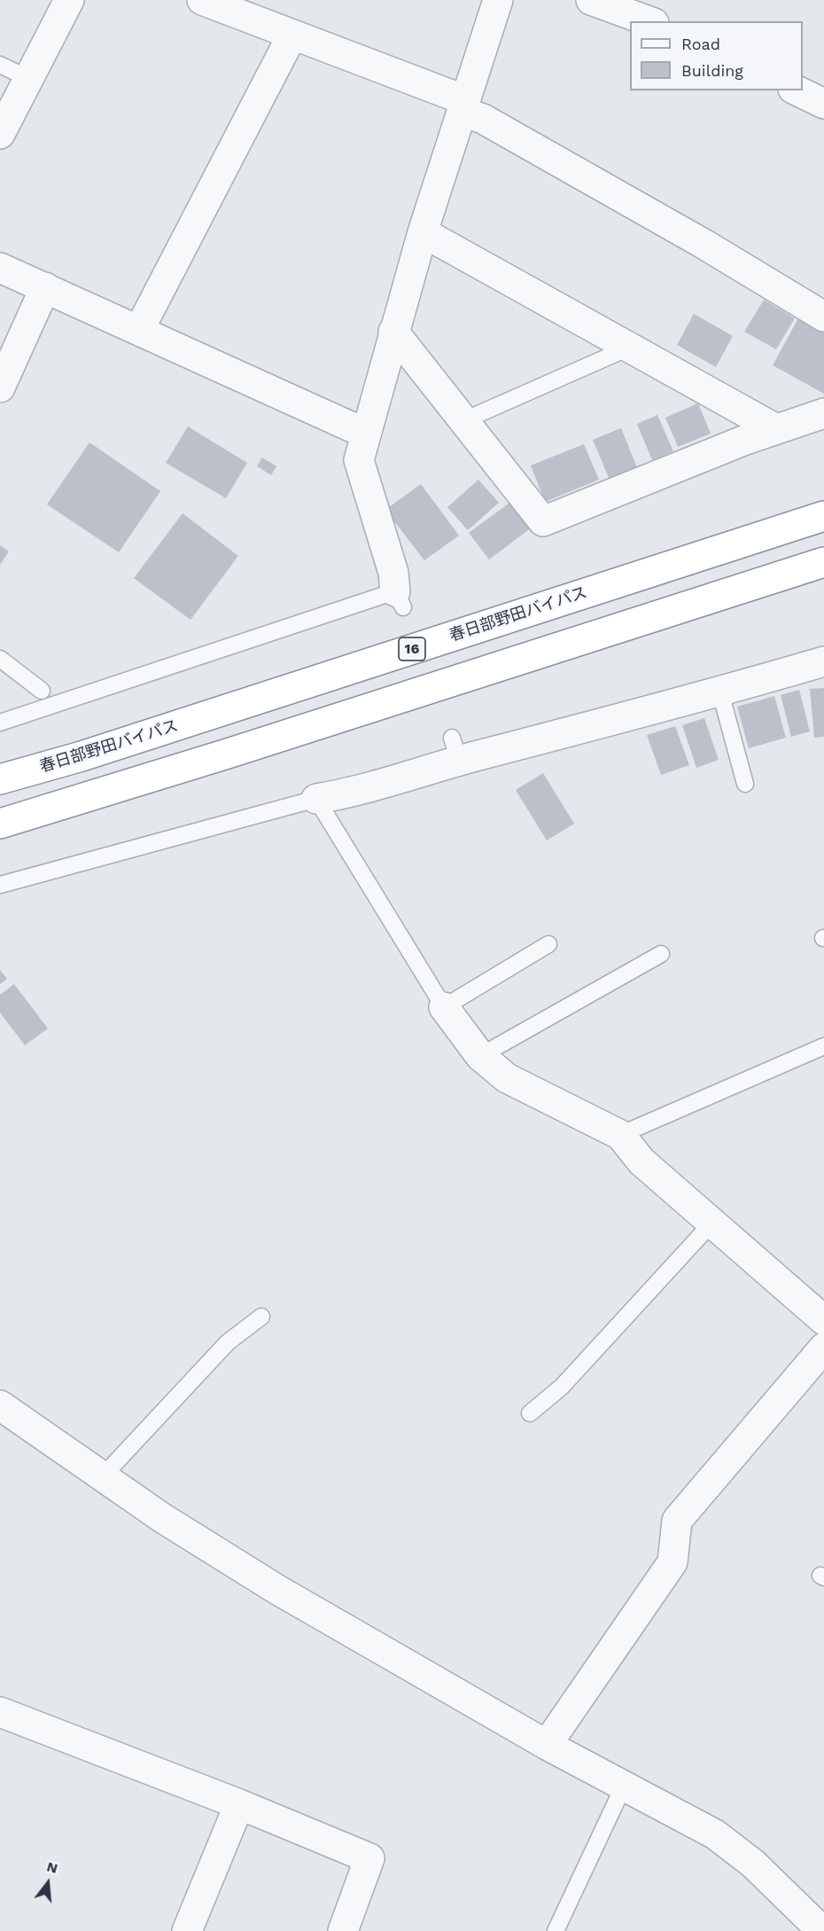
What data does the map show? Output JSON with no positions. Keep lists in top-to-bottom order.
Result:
{
  "streets": {
    "highway": ["春日部野田バイパス", "16"]
  },
  "legend": ["Road", "Building"],
  "north": "top"
}
